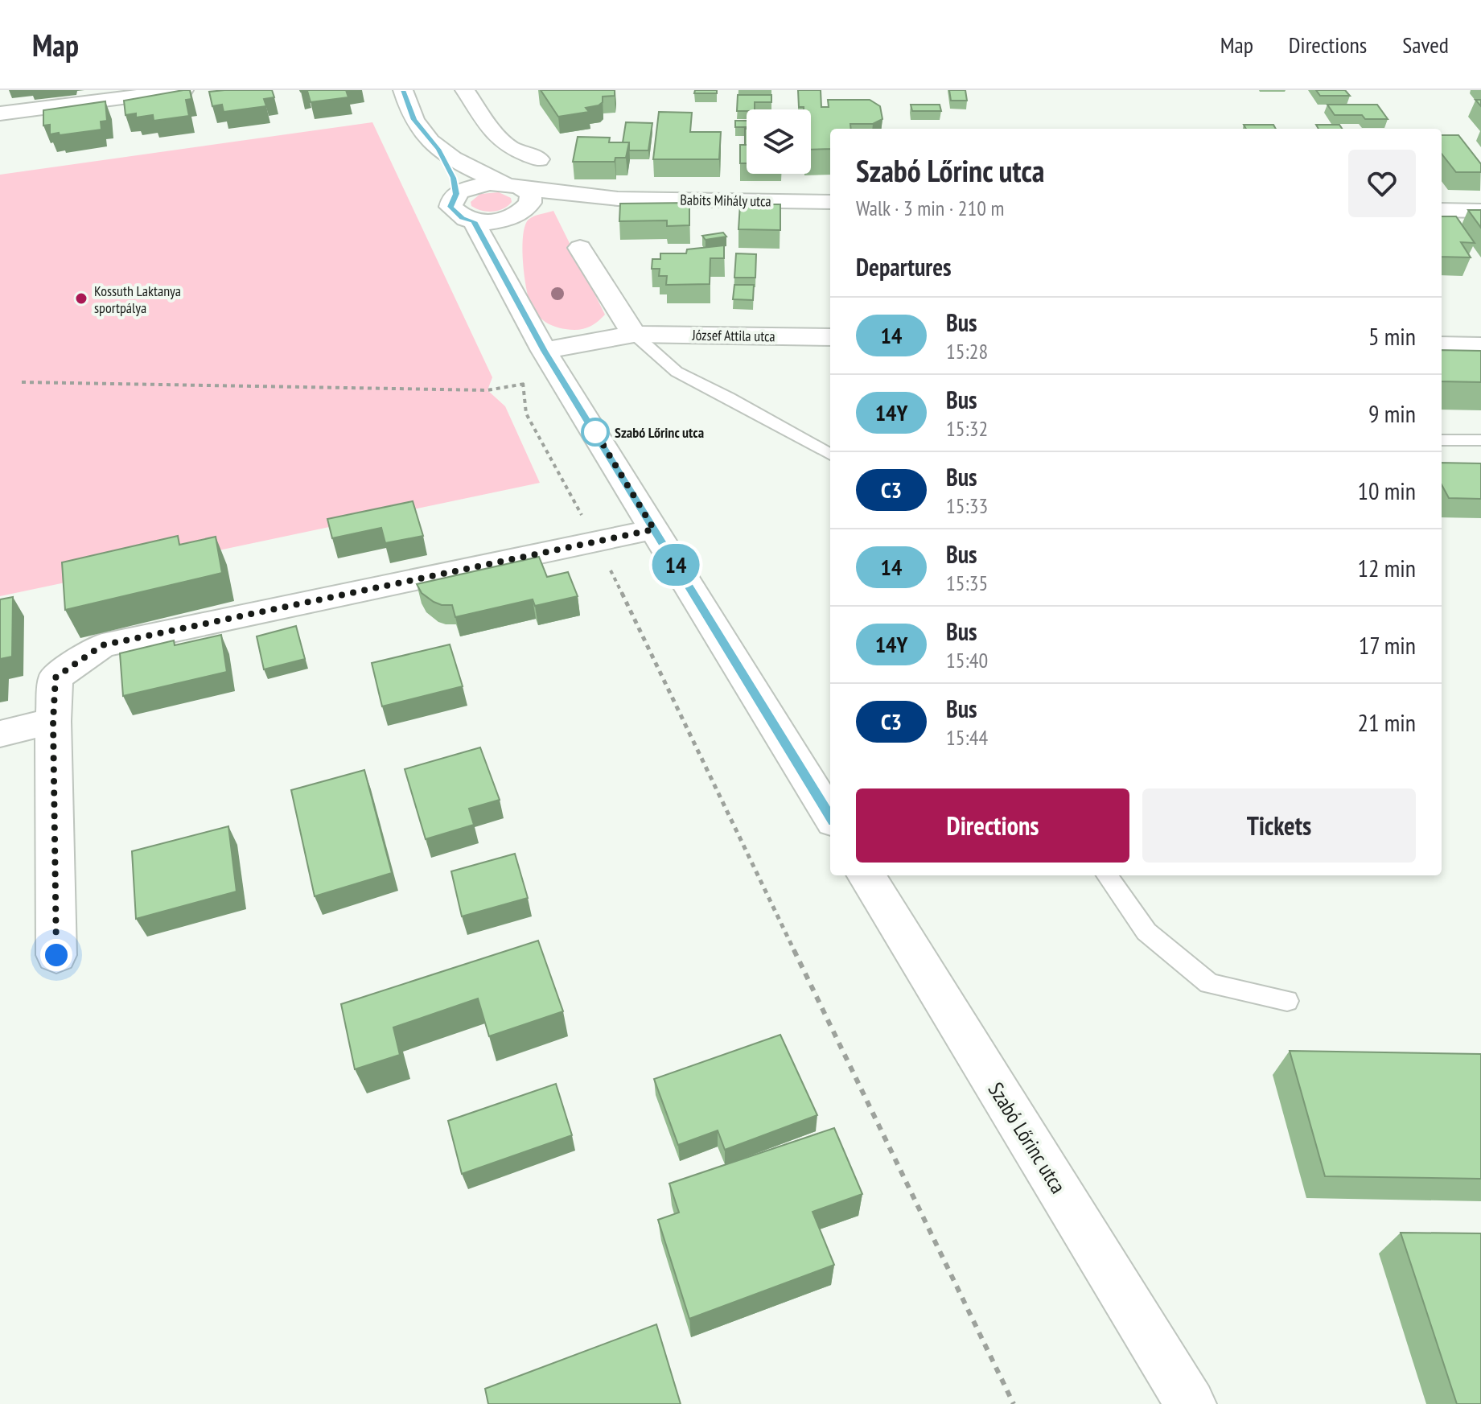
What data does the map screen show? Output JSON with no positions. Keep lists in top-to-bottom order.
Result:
{
  "streets": {
    "street": ["Babits Mihály utca", "József Attila utca", "Szabó Lőrinc utca"]
  },
  "places": ["Kossuth Laktanya sportpálya", "Szabó Lőrinc utca"],
  "lines": ["bus line 14"],
  "page": {
    "header": "Map",
    "nav": ["Map", "Directions", "Saved"],
    "on_map": "14",
    "heading": [
      ["Szabó Lőrinc utca", "Walk · 3 min · 210 m"],
      "Departures"
    ],
    "list": [
      {
        "mark": "14",
        "name": "Bus",
        "note": "15:28",
        "value": "5 min"
      },
      {
        "mark": "14Y",
        "name": "Bus",
        "note": "15:32",
        "value": "9 min"
      },
      {
        "mark": "C3",
        "name": "Bus",
        "note": "15:33",
        "value": "10 min"
      },
      {
        "mark": "14",
        "name": "Bus",
        "note": "15:35",
        "value": "12 min"
      },
      {
        "mark": "14Y",
        "name": "Bus",
        "note": "15:40",
        "value": "17 min"
      },
      {
        "mark": "C3",
        "name": "Bus",
        "note": "15:44",
        "value": "21 min"
      }
    ],
    "buttons": ["Directions", "Tickets"]
  }
}
